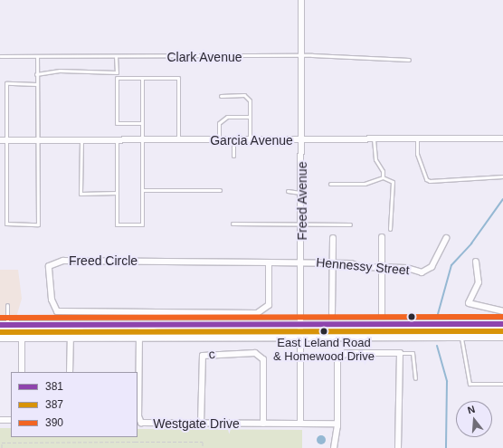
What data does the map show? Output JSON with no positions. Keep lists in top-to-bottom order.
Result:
{
  "streets": {
    "street": [
      "Garcia Avenue",
      "Freed Avenue",
      "Freed Circle",
      "Hennessy Street",
      "c",
      "Westgate Drive"
    ],
    "lane": ["Clark Avenue"]
  },
  "crossings": [
    ["Clark Avenue", "Freed Avenue"],
    ["Garcia Avenue", "Freed Avenue"],
    ["Freed Avenue", "Freed Circle"],
    ["Freed Avenue", "Hennessy Street"],
    ["Freed Avenue", "Westgate Drive"],
    ["Freed Circle", "Hennessy Street"],
    ["c", "Westgate Drive"]
  ],
  "places": ["East Leland Road & Homewood Drive"],
  "lines": ["transit line 390", "transit line 381", "transit line 387"],
  "legend": ["381", "387", "390"],
  "north": "top"
}
